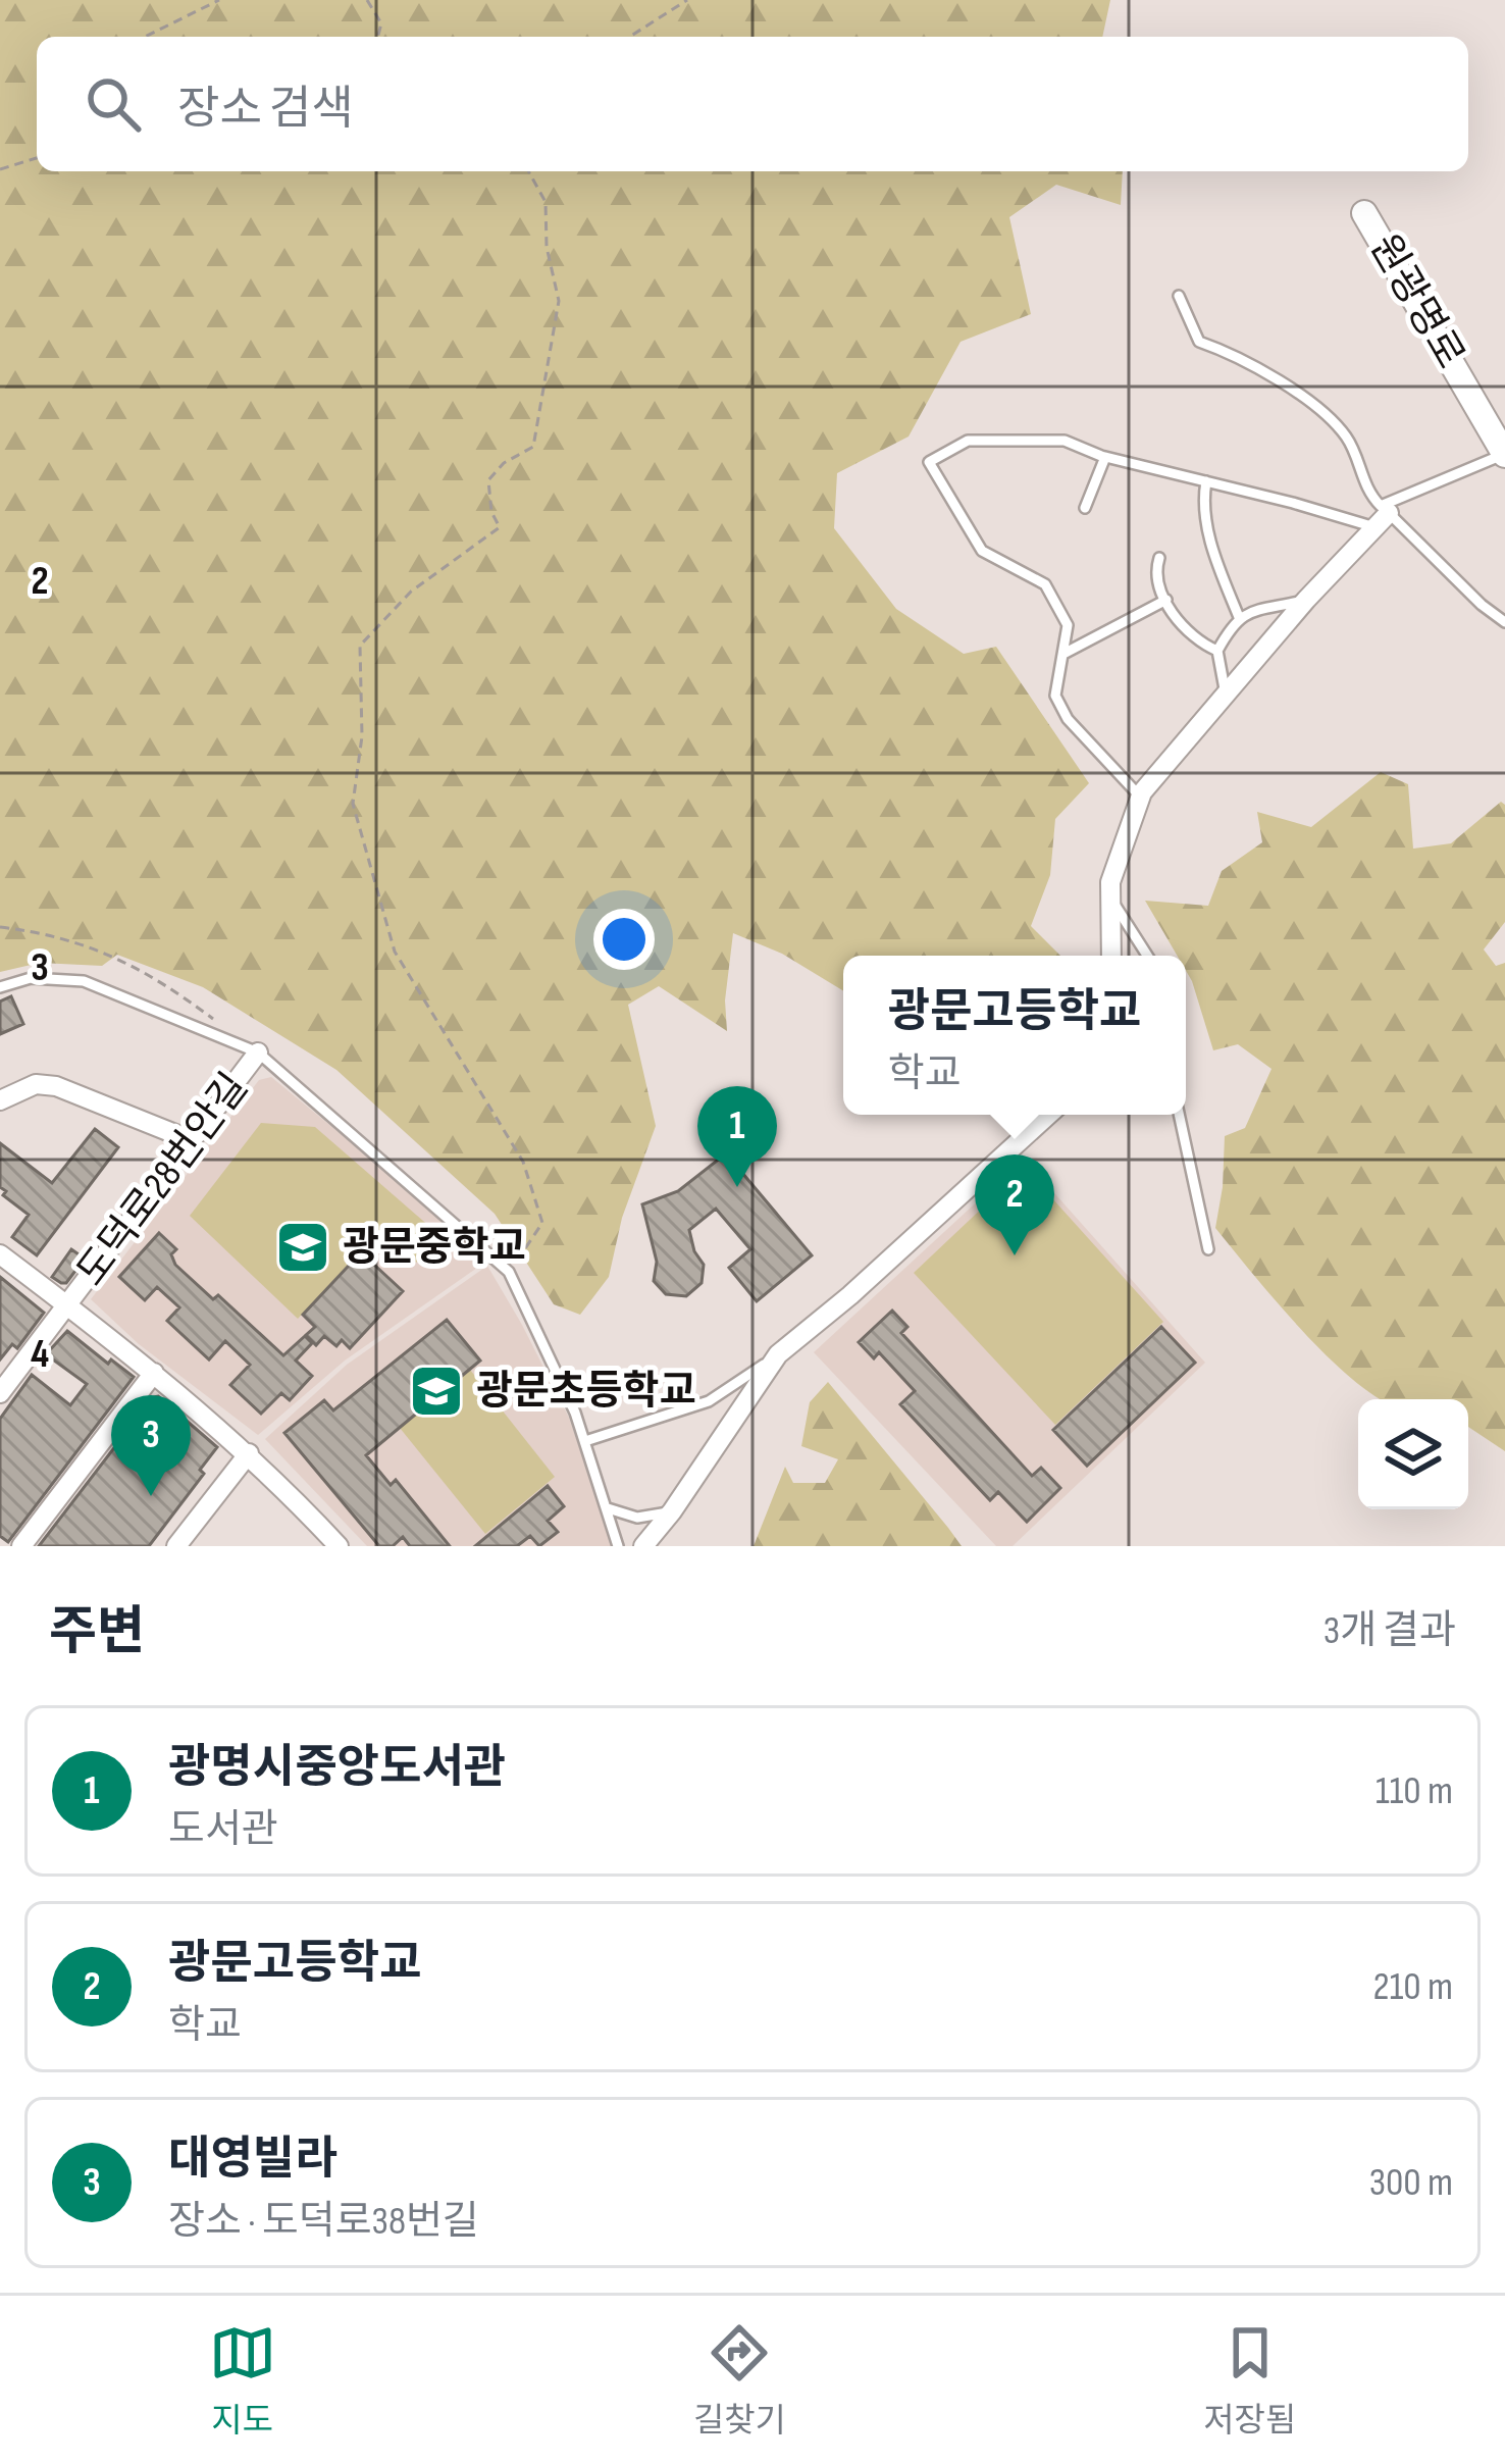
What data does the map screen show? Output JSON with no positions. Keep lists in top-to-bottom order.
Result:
{
  "streets": {
    "street": ["원광명로", "도덕로28번안길"]
  },
  "places": {
    "school or university": ["광문중학교", "광문초등학교"]
  },
  "page": {
    "search": "장소 검색",
    "popup": ["광문고등학교", "학교"],
    "pins": ["1", "2", "3"],
    "heading": ["주변", "3개 결과"],
    "list": [
      {
        "mark": "1",
        "name": "광명시중앙도서관",
        "note": "도서관",
        "value": "110 m"
      },
      {
        "mark": "2",
        "name": "광문고등학교",
        "note": "학교",
        "value": "210 m"
      },
      {
        "mark": "3",
        "name": "대영빌라",
        "note": "장소 · 도덕로38번길",
        "value": "300 m"
      }
    ],
    "nav": ["지도", "길찾기", "저장됨"]
  },
  "grid": {
    "rows": ["2", "3", "4"]
  }
}
